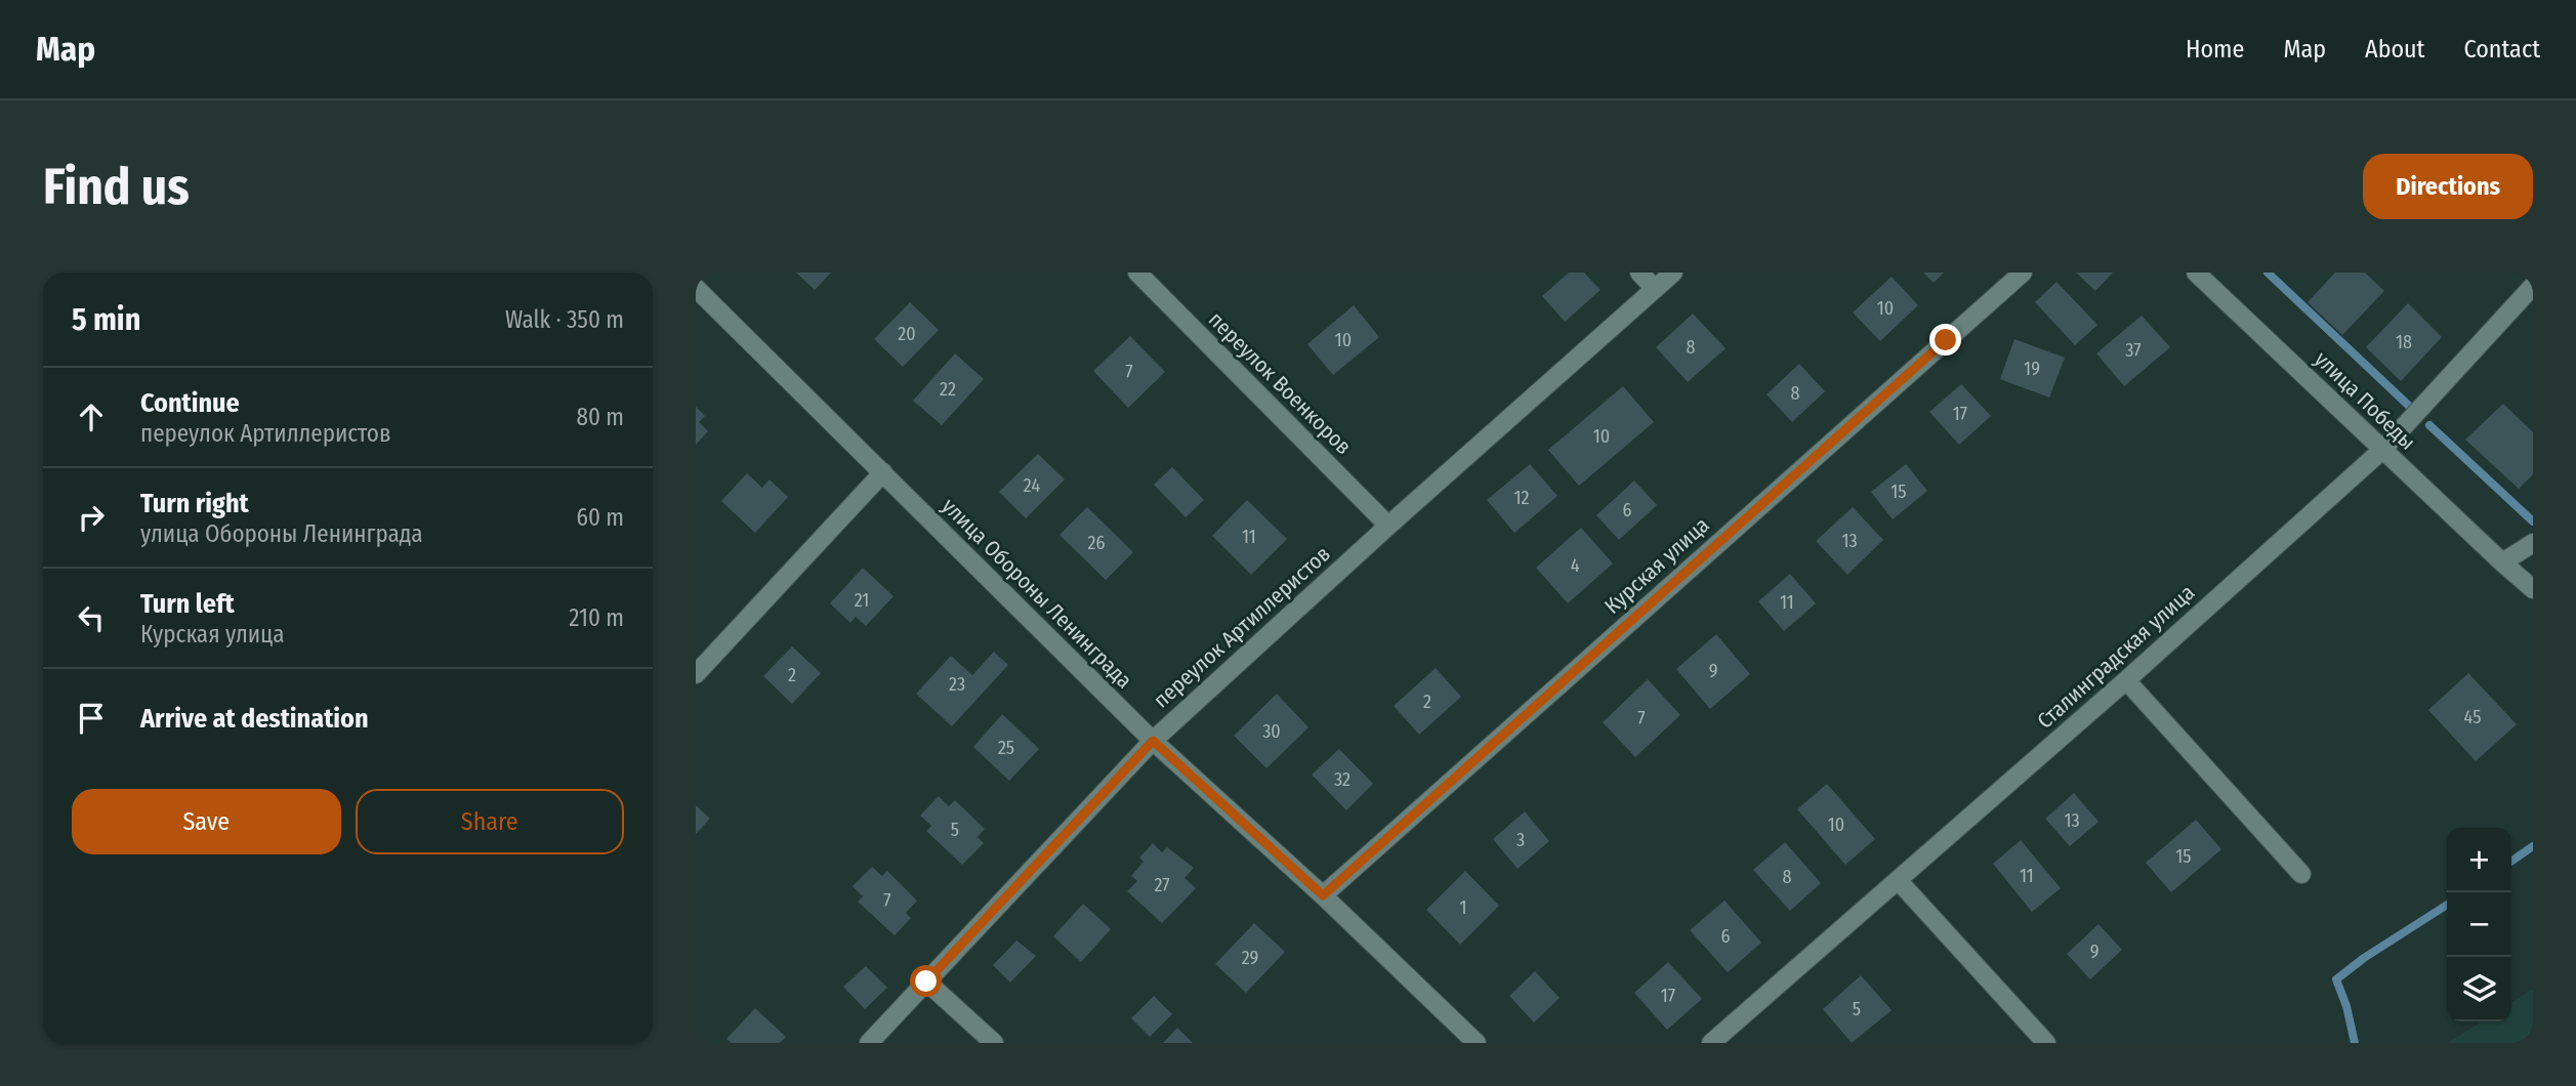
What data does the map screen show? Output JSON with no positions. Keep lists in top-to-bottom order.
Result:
{
  "streets": {
    "street": [
      "переулок Военкоров",
      "улица Победы",
      "Курская улица",
      "улица Обороны Ленинграда",
      "переулок Артиллеристов",
      "Сталинградская улица"
    ]
  },
  "crossings": [
    ["переулок Военкоров", "переулок Артиллеристов"],
    ["улица Победы", "Сталинградская улица"],
    ["Курская улица", "улица Обороны Ленинграда"],
    ["улица Обороны Ленинграда", "переулок Артиллеристов"]
  ],
  "house_numbers": [
    "10",
    "20",
    "10",
    "18",
    "8",
    "37",
    "19",
    "7",
    "22",
    "8",
    "17",
    "10",
    "24",
    "15",
    "12",
    "6",
    "11",
    "13",
    "26",
    "4",
    "21",
    "11",
    "9",
    "2",
    "23",
    "2",
    "45",
    "7",
    "30",
    "25",
    "32",
    "13",
    "10",
    "5",
    "3",
    "15",
    "11",
    "8",
    "27",
    "7",
    "1",
    "6",
    "9",
    "29",
    "17",
    "5"
  ],
  "page": {
    "header": "Map",
    "nav": [
      "Home",
      "Map",
      "About",
      "Contact"
    ],
    "buttons": [
      "Directions",
      ["Save", "Share"]
    ],
    "title": "Find us",
    "heading": ["5 min", "Walk · 350 m"],
    "list": [
      ["Continue", "переулок Артиллеристов", "80 m"],
      ["Turn right", "улица Обороны Ленинграда", "60 m"],
      ["Turn left", "Курская улица", "210 m"],
      "Arrive at destination"
    ],
    "map_buttons": ["+", "−"]
  }
}
